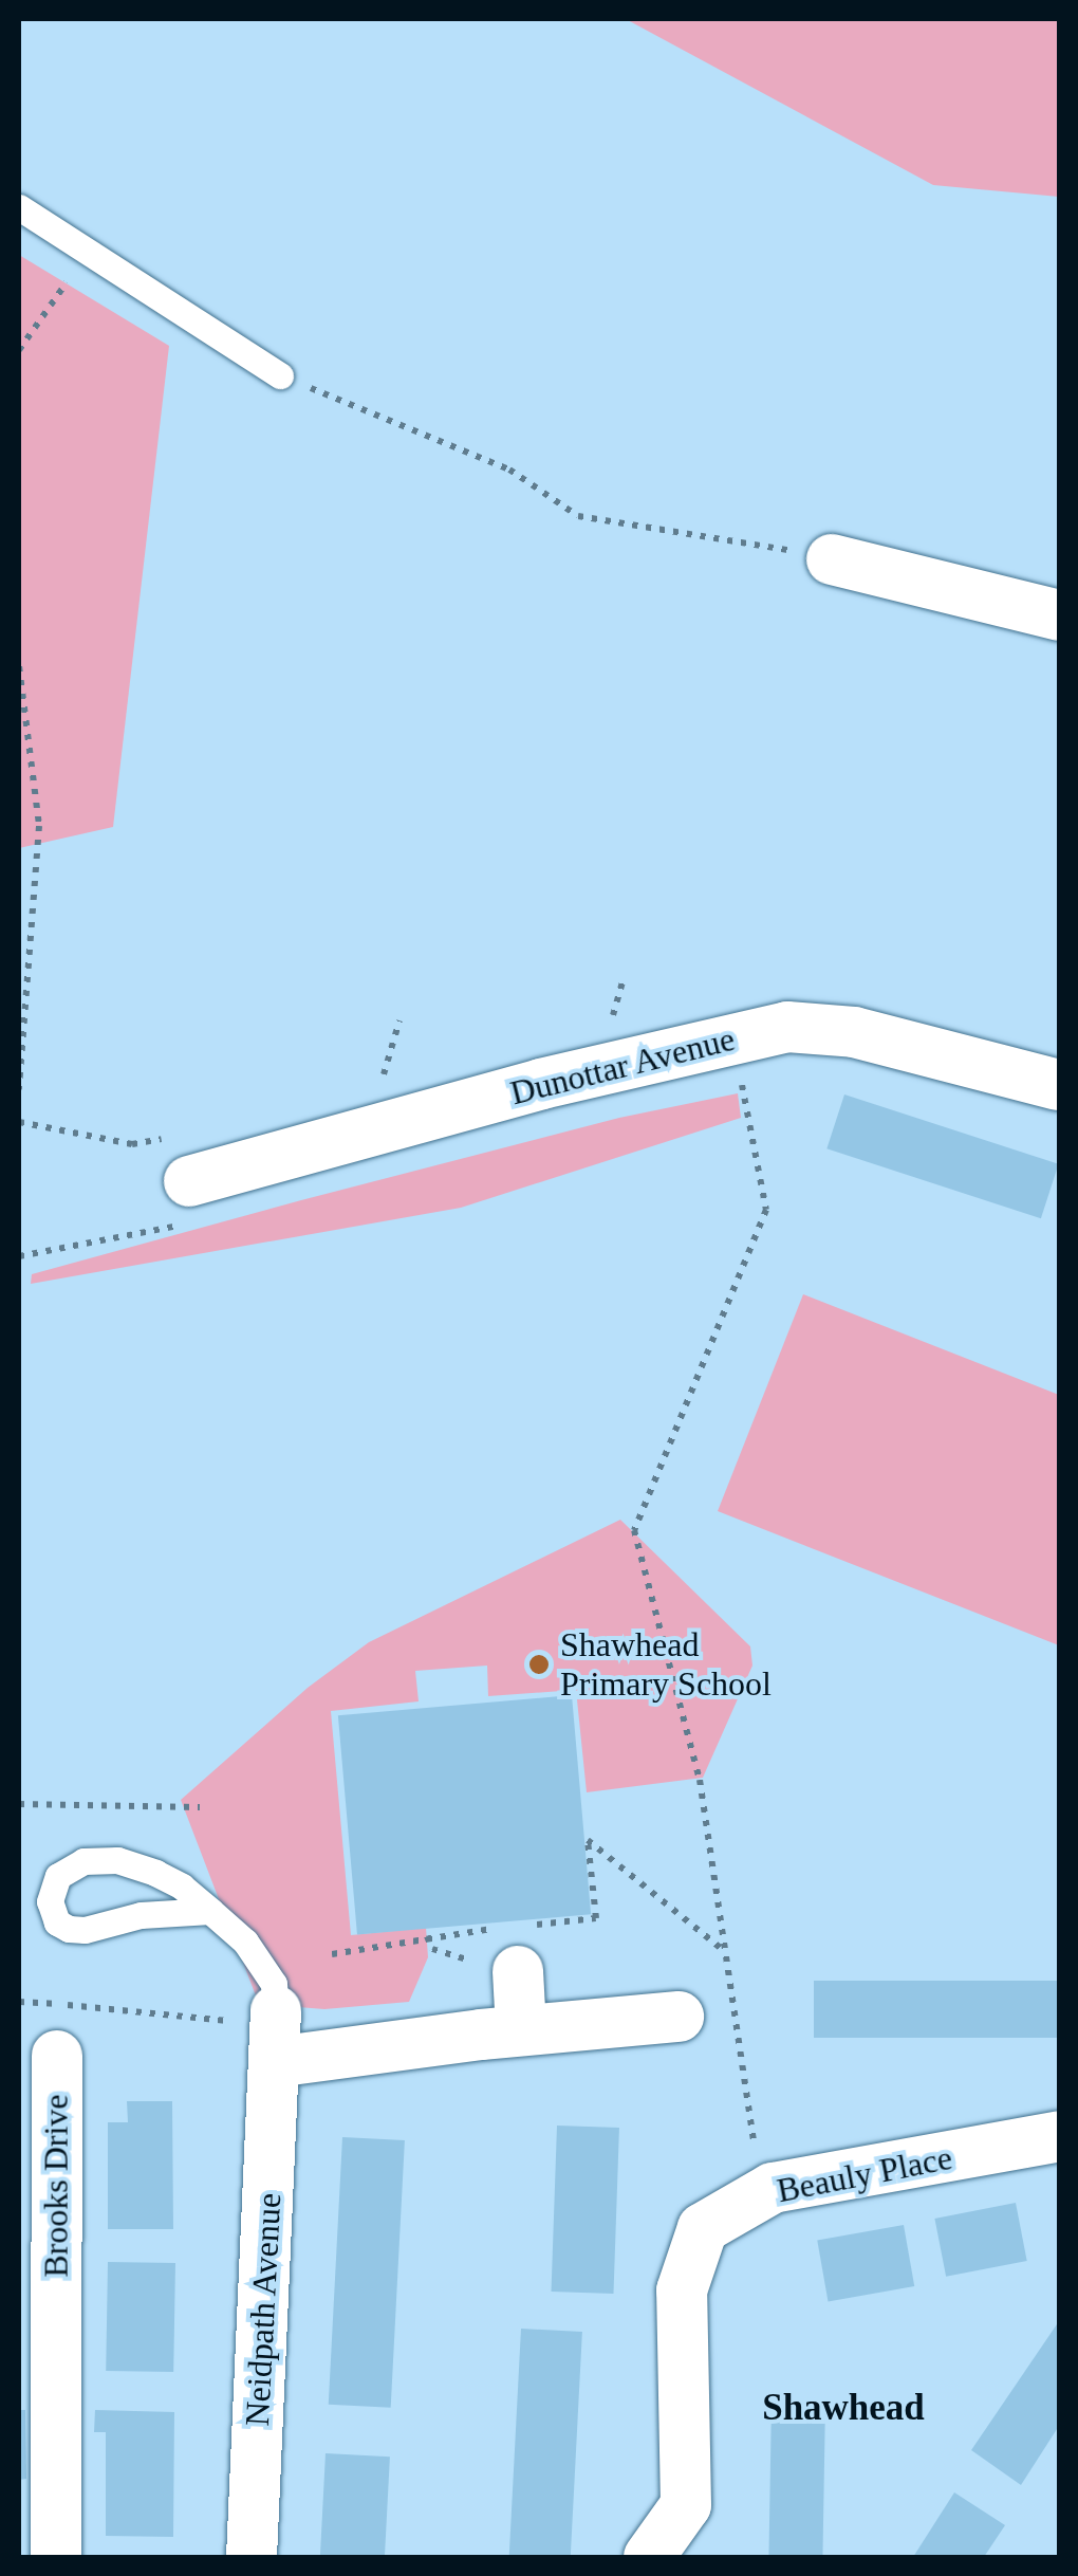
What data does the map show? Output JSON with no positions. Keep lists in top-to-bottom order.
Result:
{
  "streets": {
    "street": [
      "Dunottar Avenue",
      "Beauly Place",
      "Brooks Drive",
      "Neidpath Avenue"
    ]
  },
  "districts": ["Shawhead"],
  "places": ["Shawhead Primary School"]
}
